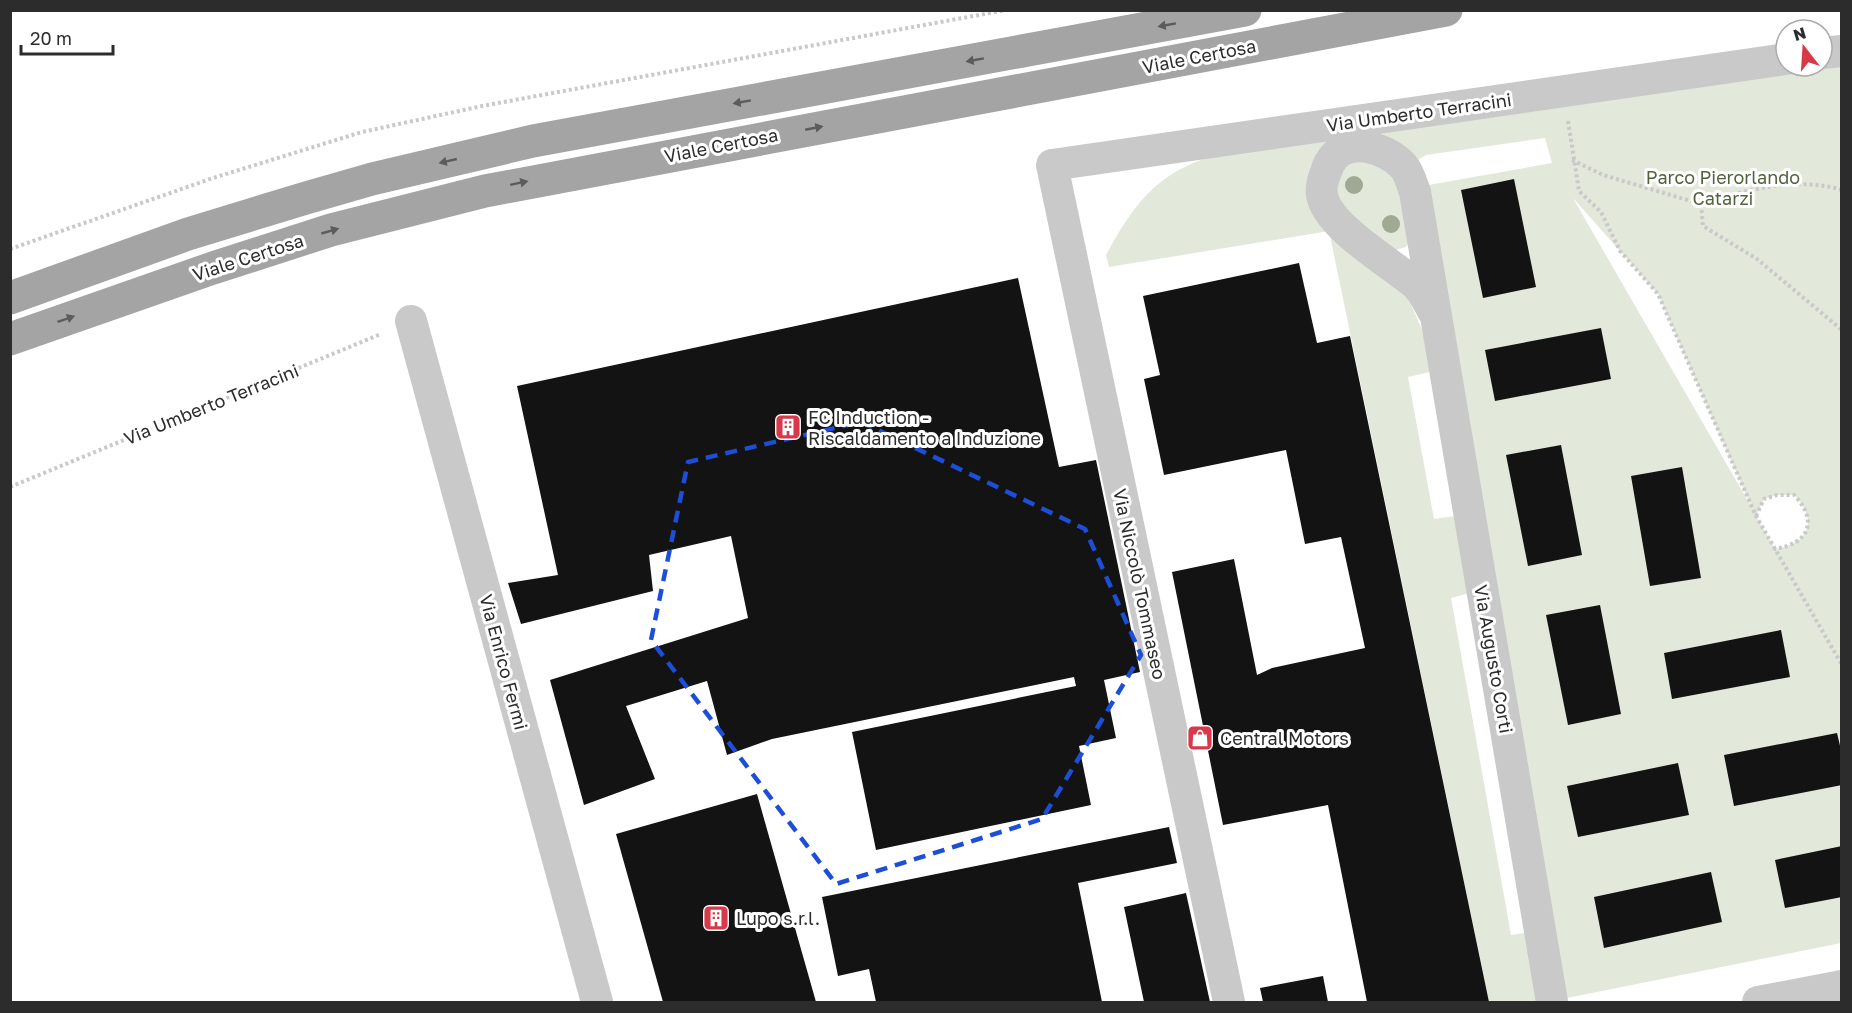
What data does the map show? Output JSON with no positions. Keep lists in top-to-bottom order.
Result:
{
  "streets": {
    "main road": ["Viale Certosa"],
    "street": [
      "Via Umberto Terracini",
      "Via Niccolò Tommaseo",
      "Via Augusto Corti",
      "Via Enrico Fermi"
    ]
  },
  "crossings": [
    ["Via Umberto Terracini", "Via Niccolò Tommaseo"],
    ["Via Umberto Terracini", "Via Enrico Fermi"]
  ],
  "parks": ["Parco Pierorlando Catarzi"],
  "places": {
    "building": ["FC Induction - Riscaldamento a Induzione", "Lupo s.r.l."],
    "shop": ["Central Motors"]
  },
  "scale_bar": "20 m",
  "north": "top"
}
